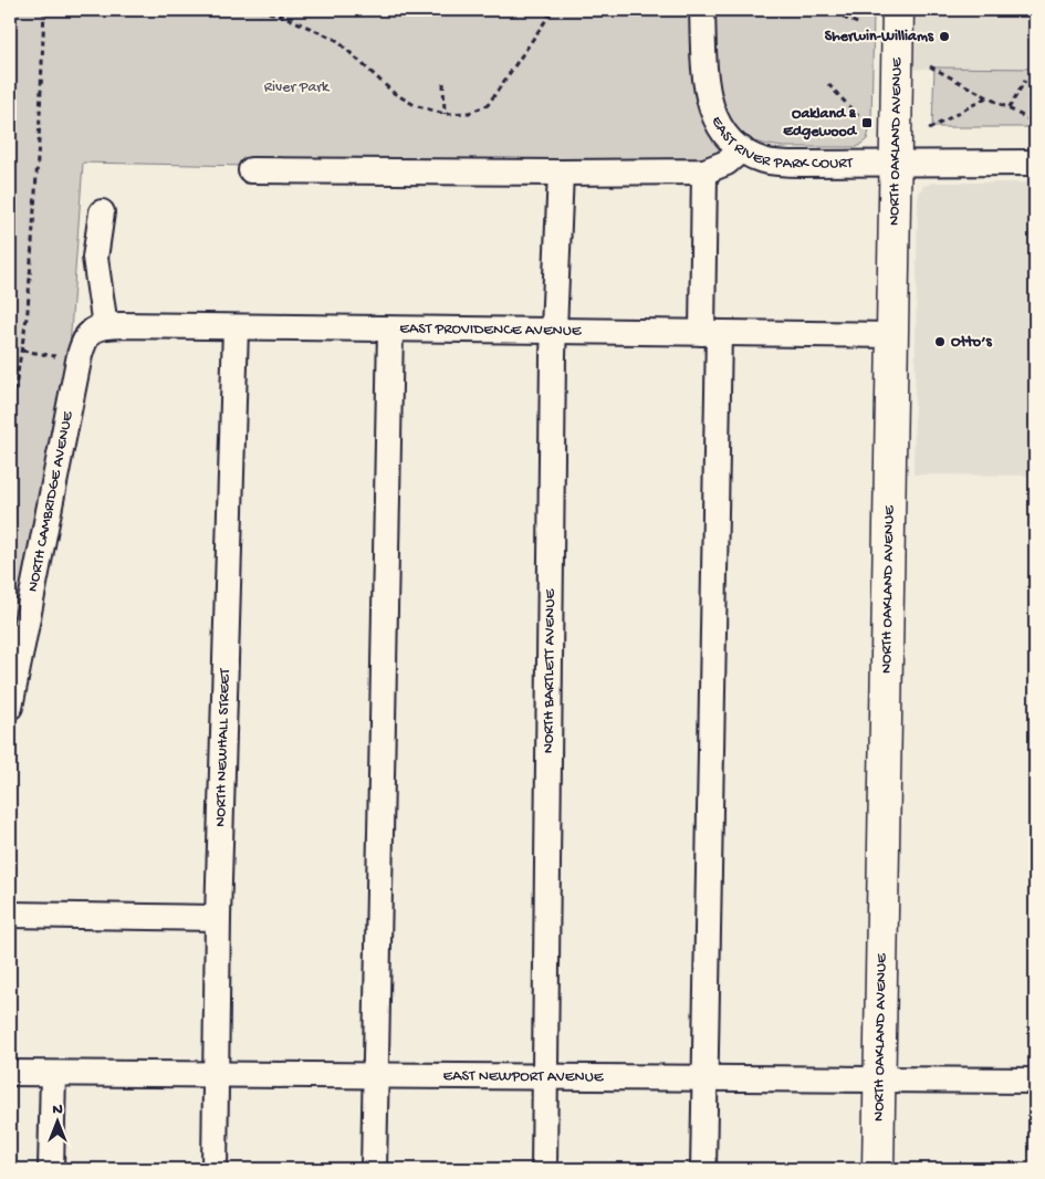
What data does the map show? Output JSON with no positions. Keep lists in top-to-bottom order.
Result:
{
  "streets": {
    "main road": ["NORTH OAKLAND AVENUE"],
    "street": [
      "EAST RIVER PARK COURT",
      "EAST PROVIDENCE AVENUE",
      "NORTH CAMBRIDGE AVENUE",
      "NORTH BARTLETT AVENUE",
      "NORTH NEWHALL STREET",
      "EAST NEWPORT AVENUE"
    ]
  },
  "crossings": [
    ["EAST RIVER PARK COURT", "NORTH OAKLAND AVENUE"],
    ["NORTH OAKLAND AVENUE", "EAST PROVIDENCE AVENUE"],
    ["NORTH OAKLAND AVENUE", "EAST NEWPORT AVENUE"],
    ["EAST PROVIDENCE AVENUE", "NORTH CAMBRIDGE AVENUE"],
    ["EAST PROVIDENCE AVENUE", "NORTH BARTLETT AVENUE"],
    ["EAST PROVIDENCE AVENUE", "NORTH NEWHALL STREET"],
    ["NORTH BARTLETT AVENUE", "EAST NEWPORT AVENUE"],
    ["NORTH NEWHALL STREET", "EAST NEWPORT AVENUE"]
  ],
  "parks": ["River Park"],
  "places": {
    "other": ["Sherwin-Williams", "Otto’s"],
    "transit": ["Oakland & Edgewood"]
  },
  "north": "top"
}
